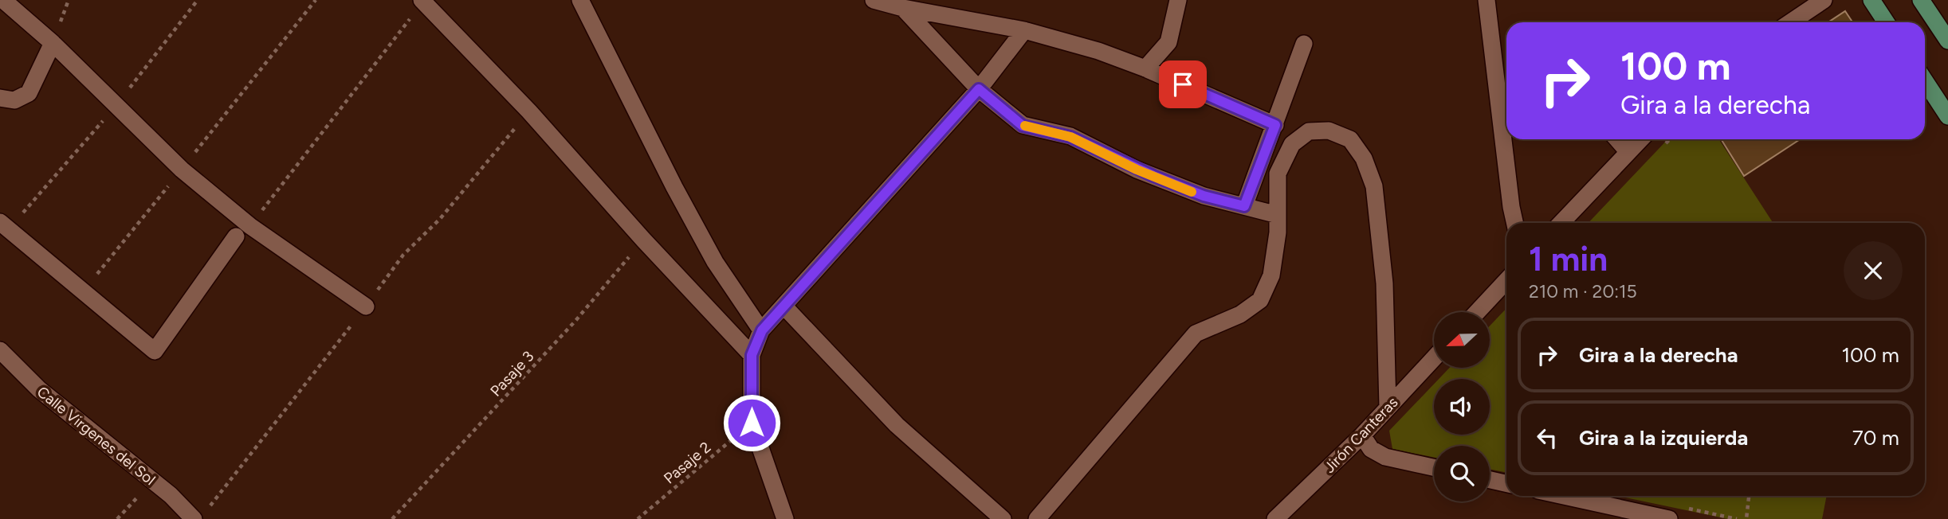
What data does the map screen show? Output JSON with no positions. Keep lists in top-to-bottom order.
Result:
{
  "streets": {
    "street": ["Jirón Canteras", "Calle Virgenes del Sol"],
    "path": ["Pasaje 3", "Pasaje 2"]
  },
  "north": "left",
  "page": {
    "turn": ["100 m", "Gira a la derecha"],
    "heading": ["1 min", "210 m · 20:15"],
    "list": [
      {
        "name": "Gira a la derecha",
        "value": "100 m"
      },
      {
        "name": "Gira a la izquierda",
        "value": "70 m"
      }
    ]
  }
}
